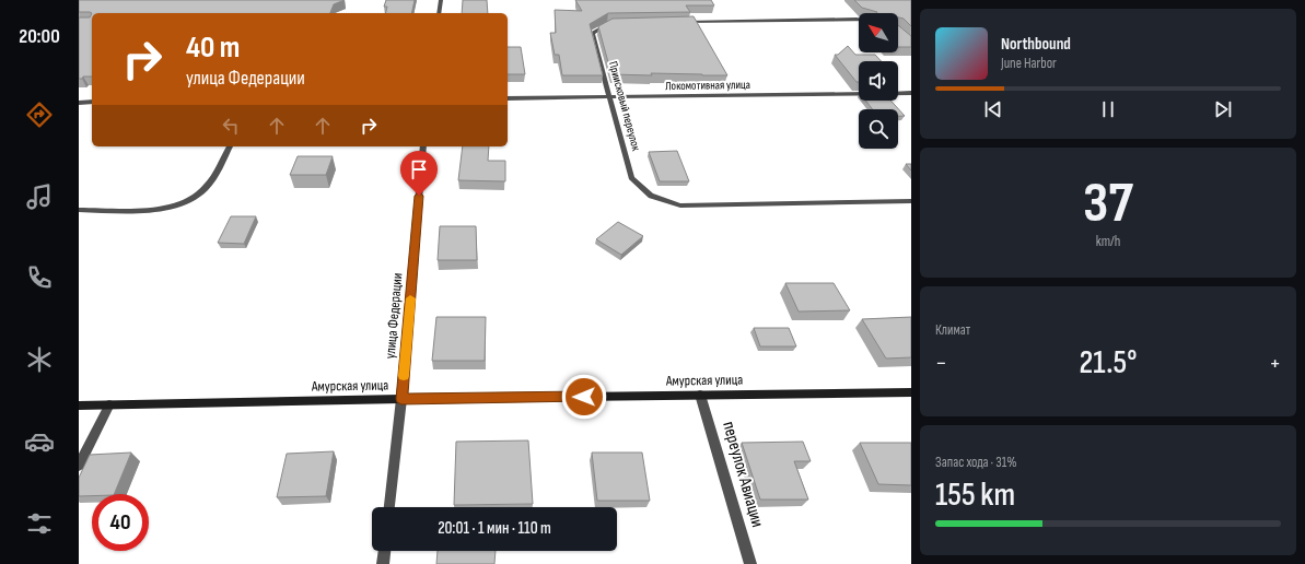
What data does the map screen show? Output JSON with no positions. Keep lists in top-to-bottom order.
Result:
{
  "streets": {
    "street": [
      "Локомотивная улица",
      "Приисковый переулок",
      "улица Федерации",
      "Амурская улица",
      "переулок Авиации"
    ]
  },
  "crossings": [
    ["Локомотивная улица", "Приисковый переулок"],
    ["улица Федерации", "Амурская улица"],
    ["Амурская улица", "переулок Авиации"]
  ],
  "north": "top left",
  "page": {
    "tabs": "20:00",
    "turn": ["40 m", "улица Федерации"],
    "song": ["Northbound", "June Harbor"],
    "tile": [
      ["37", "km/h"],
      "Климат",
      ["Запас хода · 31%", "155 km"]
    ],
    "heat": ["−", "21.5°", "+"],
    "limit": "40",
    "trip": "20:01 · 1 мин · 110 m"
  }
}
